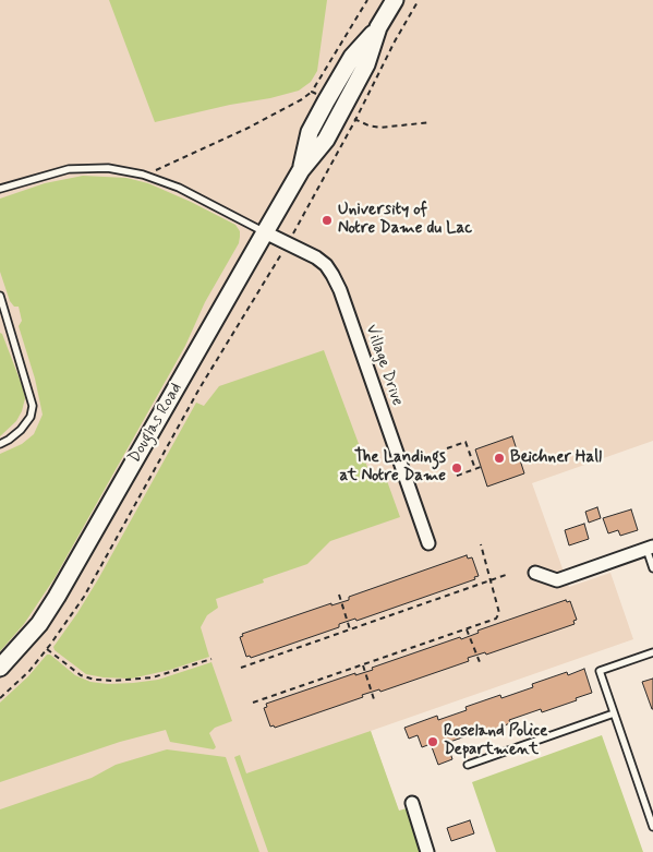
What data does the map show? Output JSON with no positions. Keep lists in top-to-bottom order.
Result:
{
  "streets": {
    "street": ["Village Drive", "Douglas Road"]
  },
  "crossings": [
    ["Village Drive", "Douglas Road"]
  ],
  "places": [
    "University of Notre Dame du Lac",
    "Beichner Hall",
    "The Landings at Notre Dame",
    "Roseland Police Department"
  ]
}
